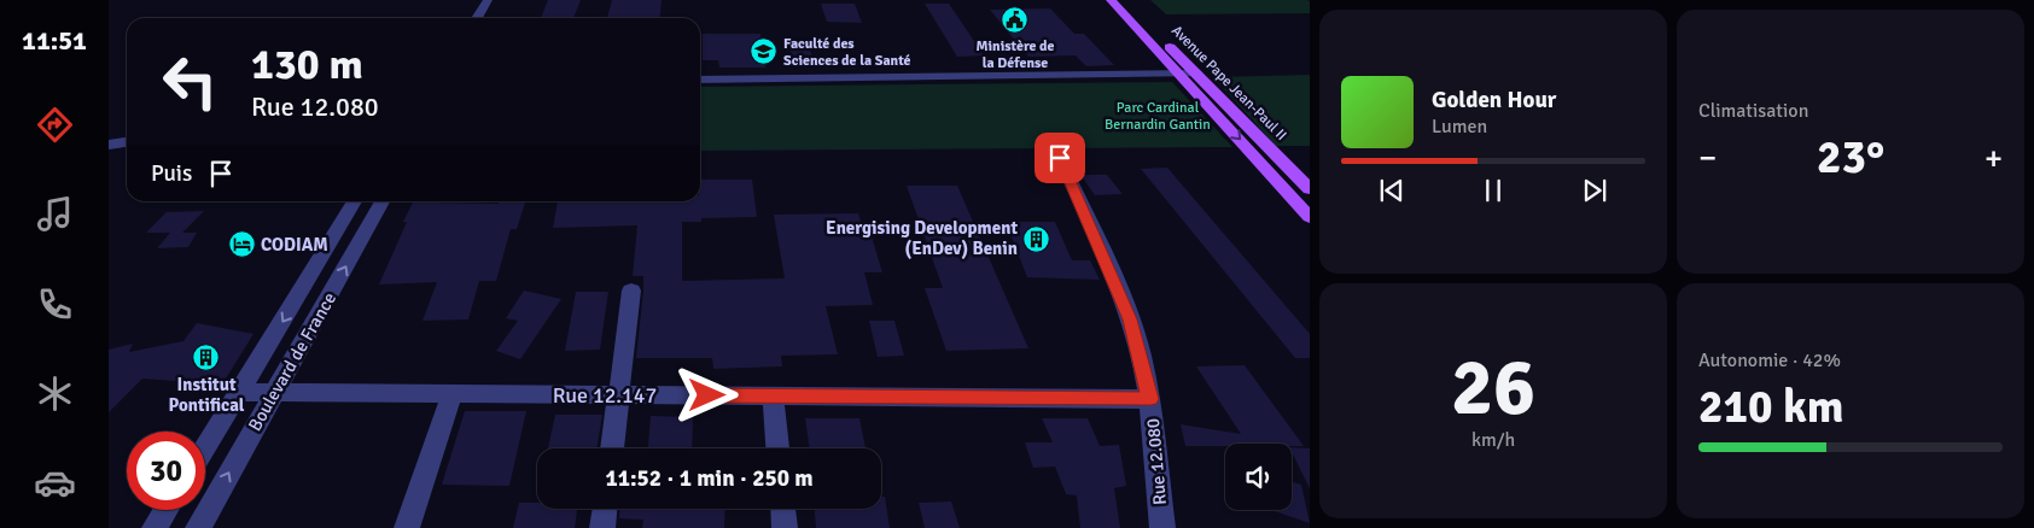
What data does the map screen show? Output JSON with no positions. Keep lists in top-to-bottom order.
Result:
{
  "streets": {
    "main road": ["Avenue Pape Jean-Paul II"],
    "street": ["Boulevard de France", "Rue 12.147", "Rue 12.080"]
  },
  "crossings": [
    ["Boulevard de France", "Rue 12.147"],
    ["Rue 12.147", "Rue 12.080"]
  ],
  "parks": ["Parc Cardinal Bernardin Gantin"],
  "places": {
    "public building": ["Ministère de la Défense"],
    "school or university": ["Faculté des Sciences de la Santé"],
    "building": ["Energising Development (EnDev) Benin", "Institut Pontifical"],
    "hotel": ["CODIAM"]
  },
  "page": {
    "tabs": "11:51",
    "tile": [
      "Climatisation",
      ["26", "km/h"],
      ["Autonomie · 42%", "210 km"]
    ],
    "turn": ["130 m", "Rue 12.080"],
    "song": ["Golden Hour", "Lumen"],
    "heat": ["−", "23°", "+"],
    "then": "Puis",
    "limit": "30",
    "trip": "11:52 · 1 min · 250 m"
  }
}
